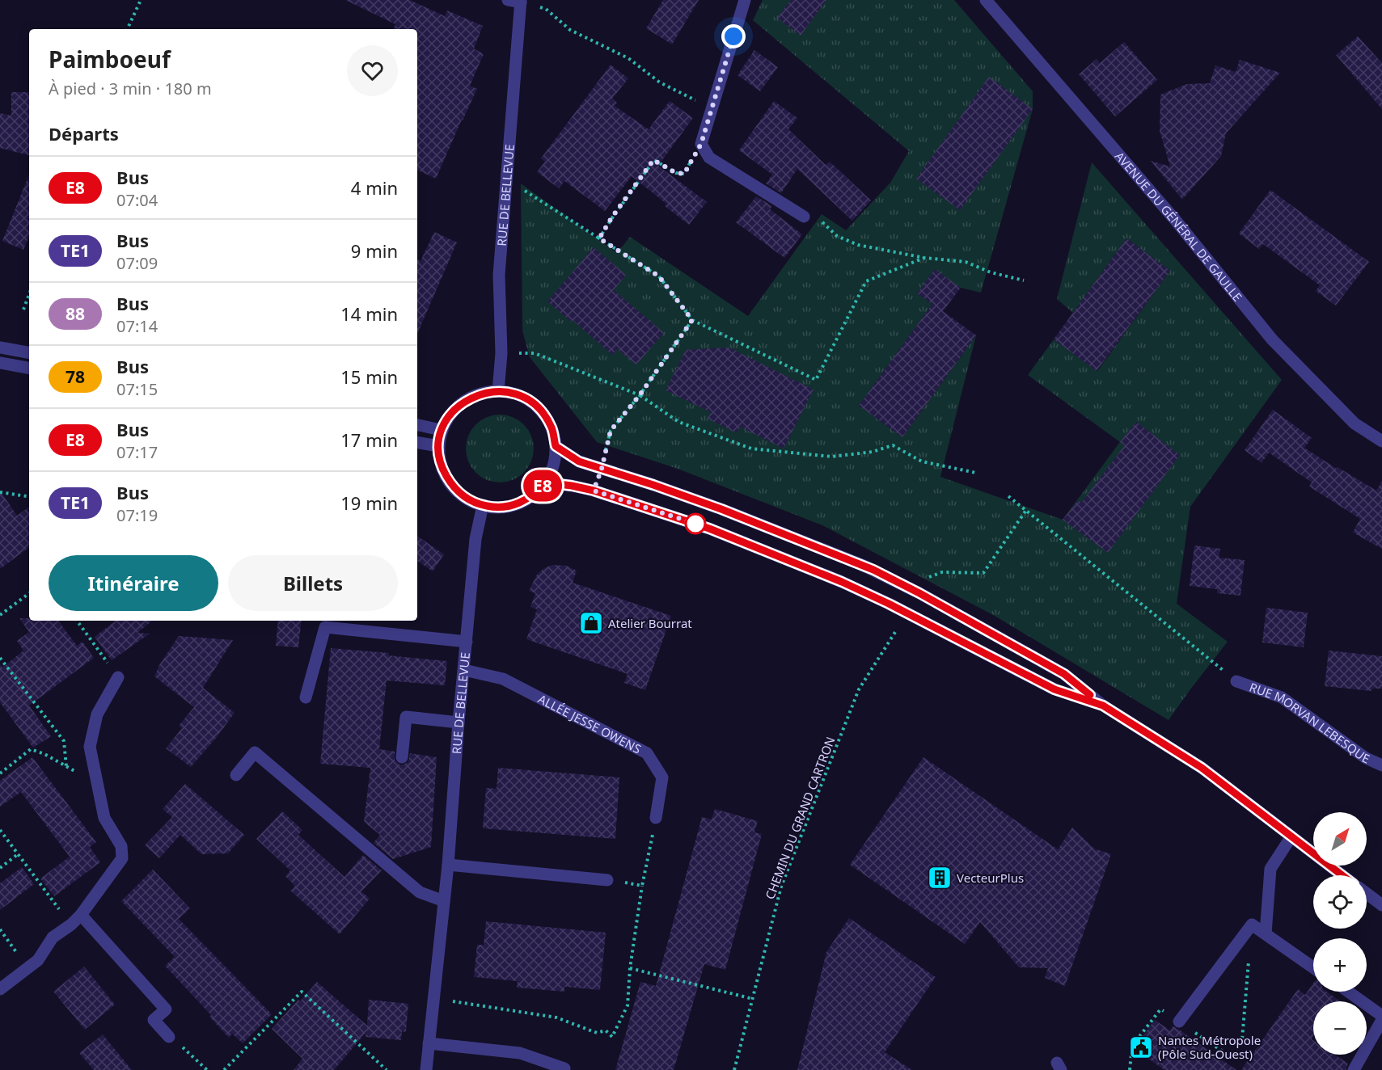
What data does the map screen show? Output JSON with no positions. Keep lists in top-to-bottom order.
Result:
{
  "streets": {
    "street": [
      "RUE DE BELLEVUE",
      "AVENUE DU GÉNÉRAL DE GAULLE",
      "ALLÉE JESSE OWENS",
      "RUE MORVAN LEBESQUE"
    ],
    "path": ["CHEMIN DU GRAND CARTRON"]
  },
  "crossings": [
    ["RUE DE BELLEVUE", "ALLÉE JESSE OWENS"]
  ],
  "places": {
    "shop": ["Atelier Bourrat"],
    "building": ["VecteurPlus"],
    "public building": ["Nantes Métropole (Pôle Sud-Ouest)"]
  },
  "lines": ["bus line E8"],
  "north": "top right",
  "page": {
    "on_map": "E8",
    "heading": [
      ["Paimboeuf", "À pied · 3 min · 180 m"],
      "Départs"
    ],
    "list": [
      {
        "mark": "E8",
        "name": "Bus",
        "note": "07:04",
        "value": "4 min"
      },
      {
        "mark": "TE1",
        "name": "Bus",
        "note": "07:09",
        "value": "9 min"
      },
      {
        "mark": "88",
        "name": "Bus",
        "note": "07:14",
        "value": "14 min"
      },
      {
        "mark": "78",
        "name": "Bus",
        "note": "07:15",
        "value": "15 min"
      },
      {
        "mark": "E8",
        "name": "Bus",
        "note": "07:17",
        "value": "17 min"
      },
      {
        "mark": "TE1",
        "name": "Bus",
        "note": "07:19",
        "value": "19 min"
      }
    ],
    "buttons": ["Itinéraire", "Billets"],
    "map_buttons": ["+", "−"]
  }
}
